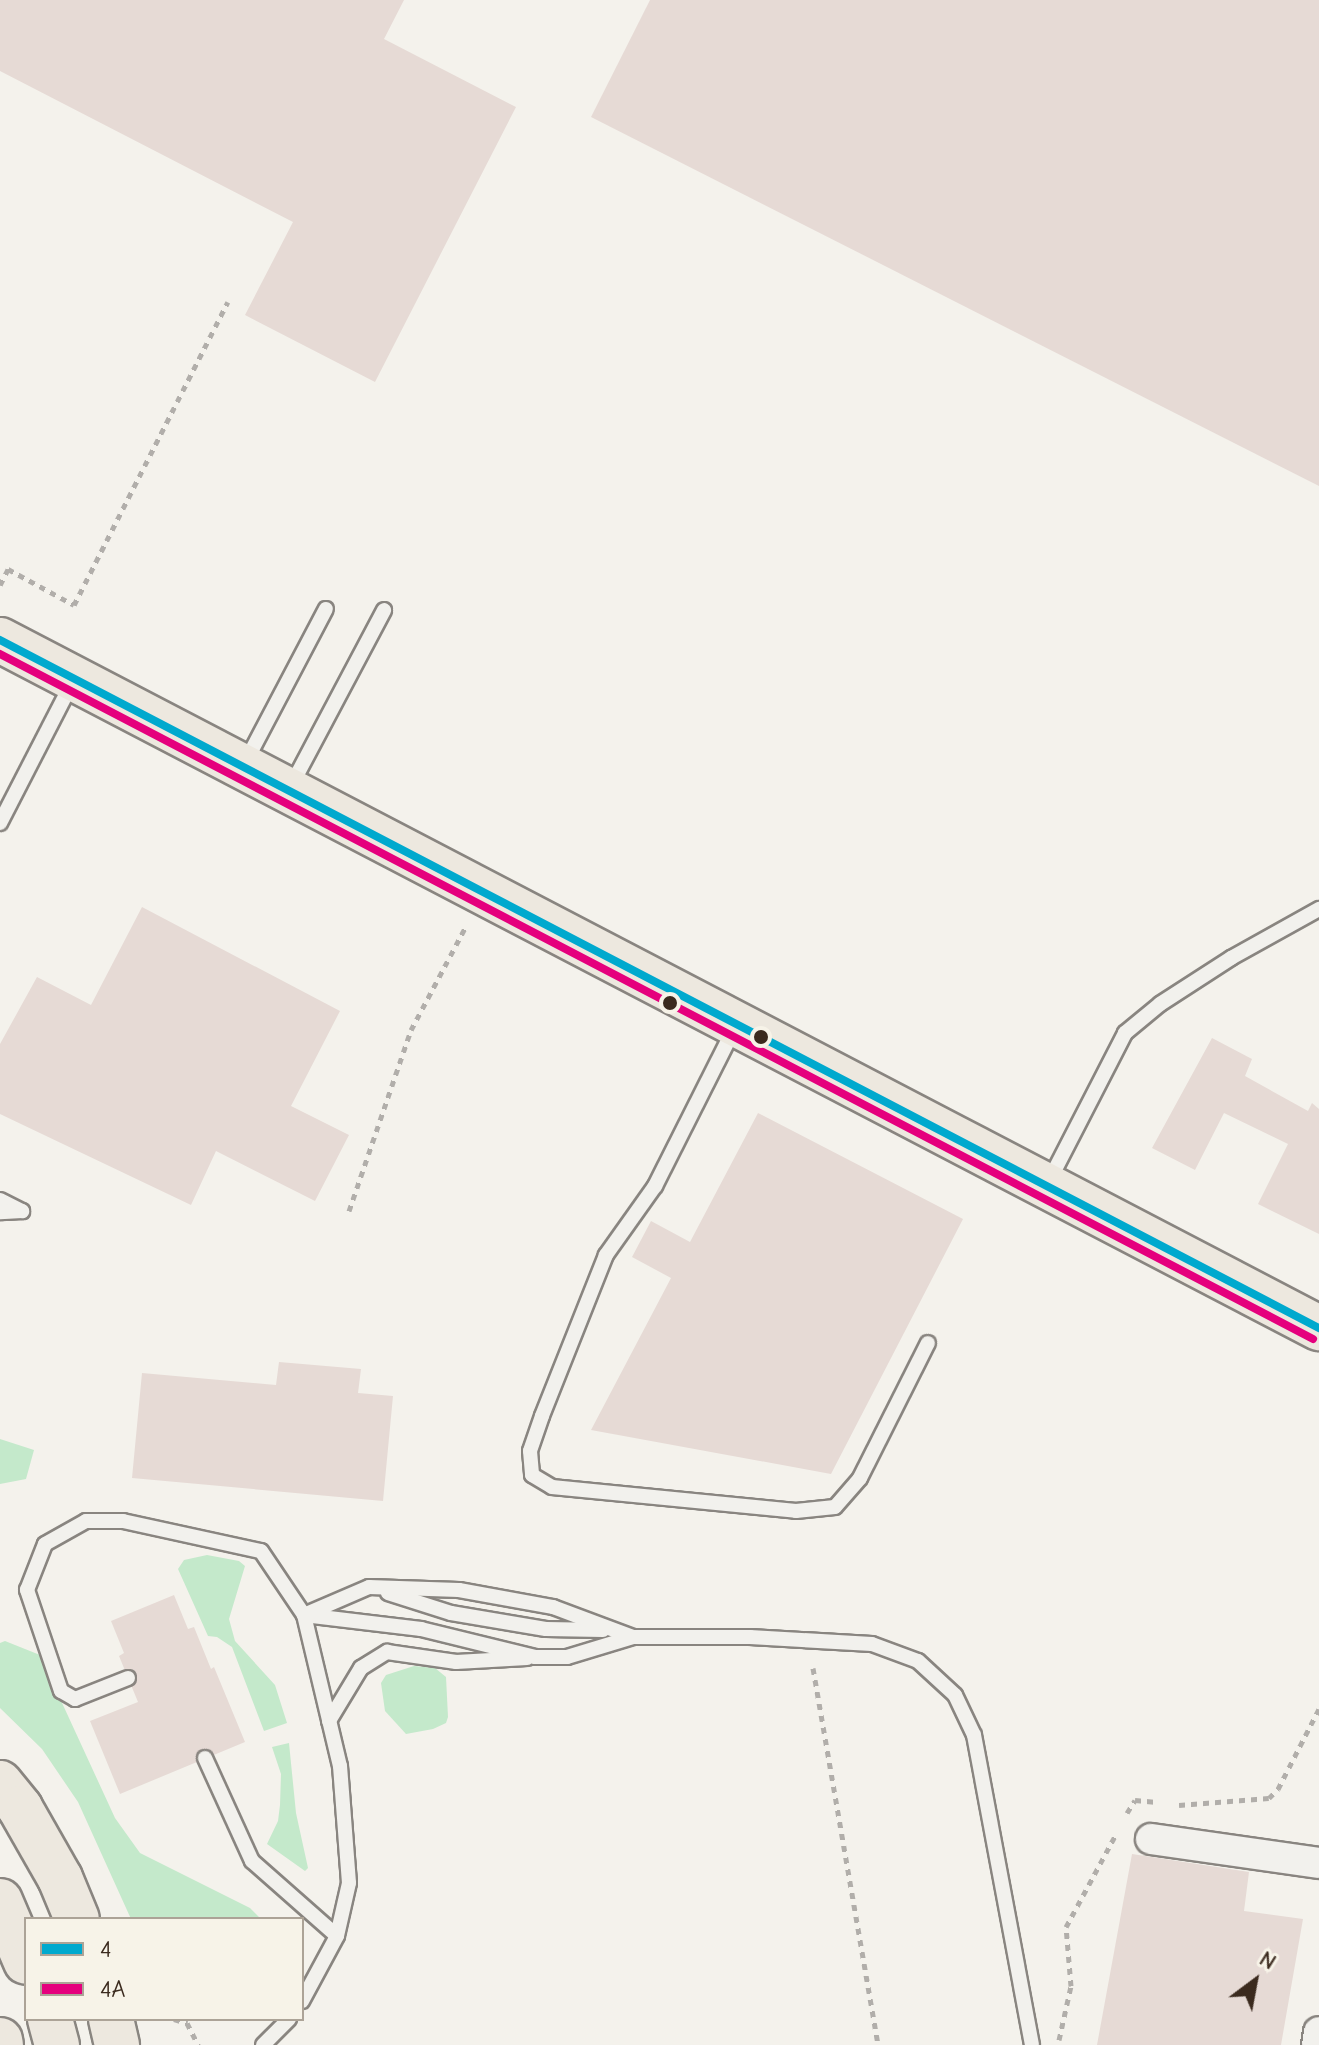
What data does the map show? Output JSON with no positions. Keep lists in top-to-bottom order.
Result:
{
  "lines": ["transit line 4", "transit line 4A"],
  "legend": ["4", "4A"],
  "north": "top right"
}
